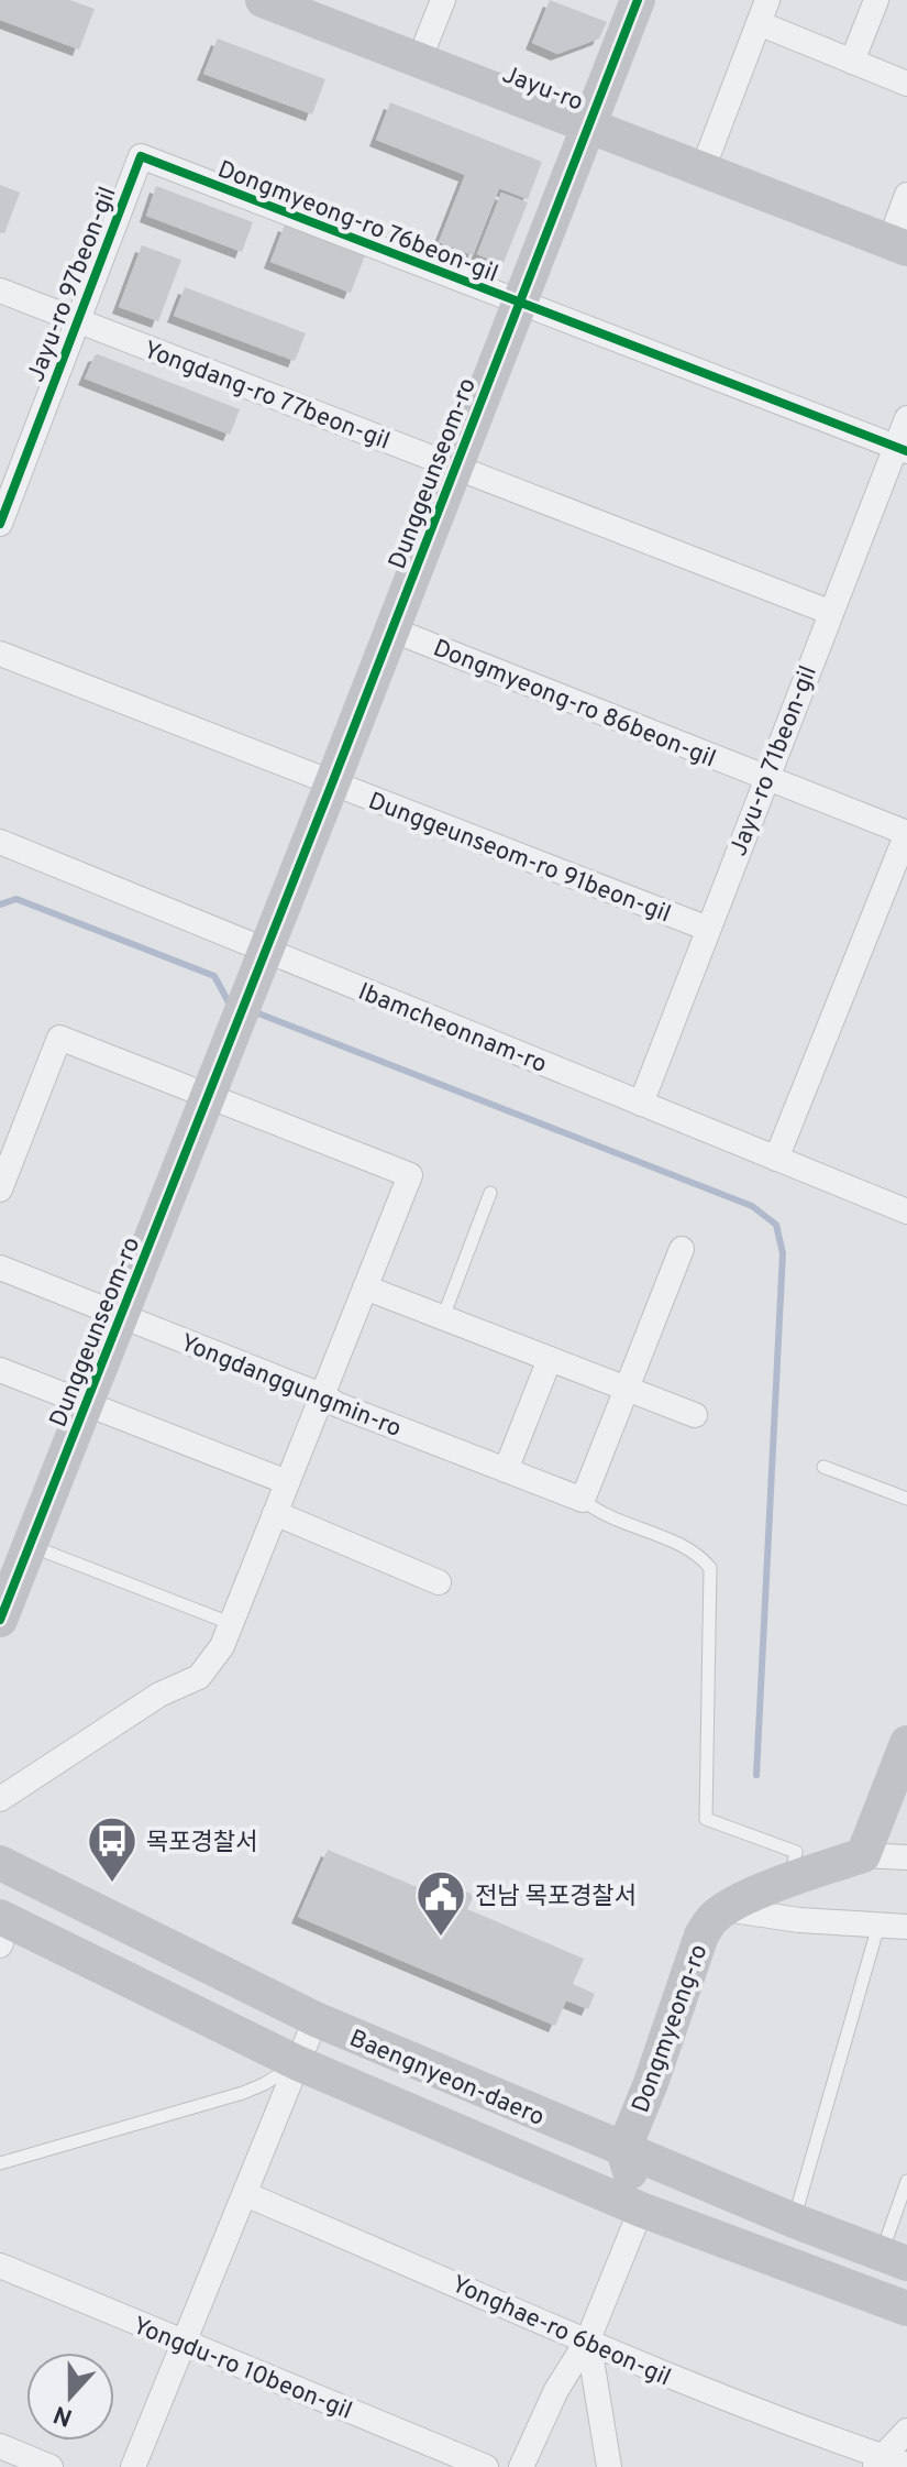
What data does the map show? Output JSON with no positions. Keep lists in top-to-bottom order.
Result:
{
  "streets": {
    "street": [
      "Jayu-ro",
      "Dongmyeong-ro 76beon-gil",
      "Jayu-ro 97beon-gil",
      "Yongdang-ro 77beon-gil",
      "Dunggeunseom-ro",
      "Dongmyeong-ro 86beon-gil",
      "Jayu-ro 71beon-gil",
      "Dunggeunseom-ro 91beon-gil",
      "Ibamcheonnam-ro",
      "Yongdanggungmin-ro",
      "Dongmyeong-ro",
      "Baengnyeon-daero",
      "Yonghae-ro 6beon-gil",
      "Yongdu-ro 10beon-gil"
    ]
  },
  "crossings": [
    ["Jayu-ro", "Dunggeunseom-ro"],
    ["Dongmyeong-ro 76beon-gil", "Jayu-ro 97beon-gil"],
    ["Dongmyeong-ro 76beon-gil", "Dunggeunseom-ro"],
    ["Dongmyeong-ro 76beon-gil", "Jayu-ro 71beon-gil"],
    ["Jayu-ro 97beon-gil", "Yongdang-ro 77beon-gil"],
    ["Yongdang-ro 77beon-gil", "Dunggeunseom-ro"],
    ["Yongdang-ro 77beon-gil", "Jayu-ro 71beon-gil"],
    ["Dunggeunseom-ro", "Dongmyeong-ro 86beon-gil"],
    ["Dunggeunseom-ro", "Dunggeunseom-ro 91beon-gil"],
    ["Dunggeunseom-ro", "Ibamcheonnam-ro"],
    ["Dunggeunseom-ro", "Yongdanggungmin-ro"],
    ["Dongmyeong-ro 86beon-gil", "Jayu-ro 71beon-gil"],
    ["Jayu-ro 71beon-gil", "Dunggeunseom-ro 91beon-gil"],
    ["Jayu-ro 71beon-gil", "Ibamcheonnam-ro"],
    ["Dongmyeong-ro", "Baengnyeon-daero"]
  ],
  "places": {
    "bus stop": ["목포경찰서"],
    "public building": ["전남 목포경찰서"]
  },
  "north": "bottom"
}
